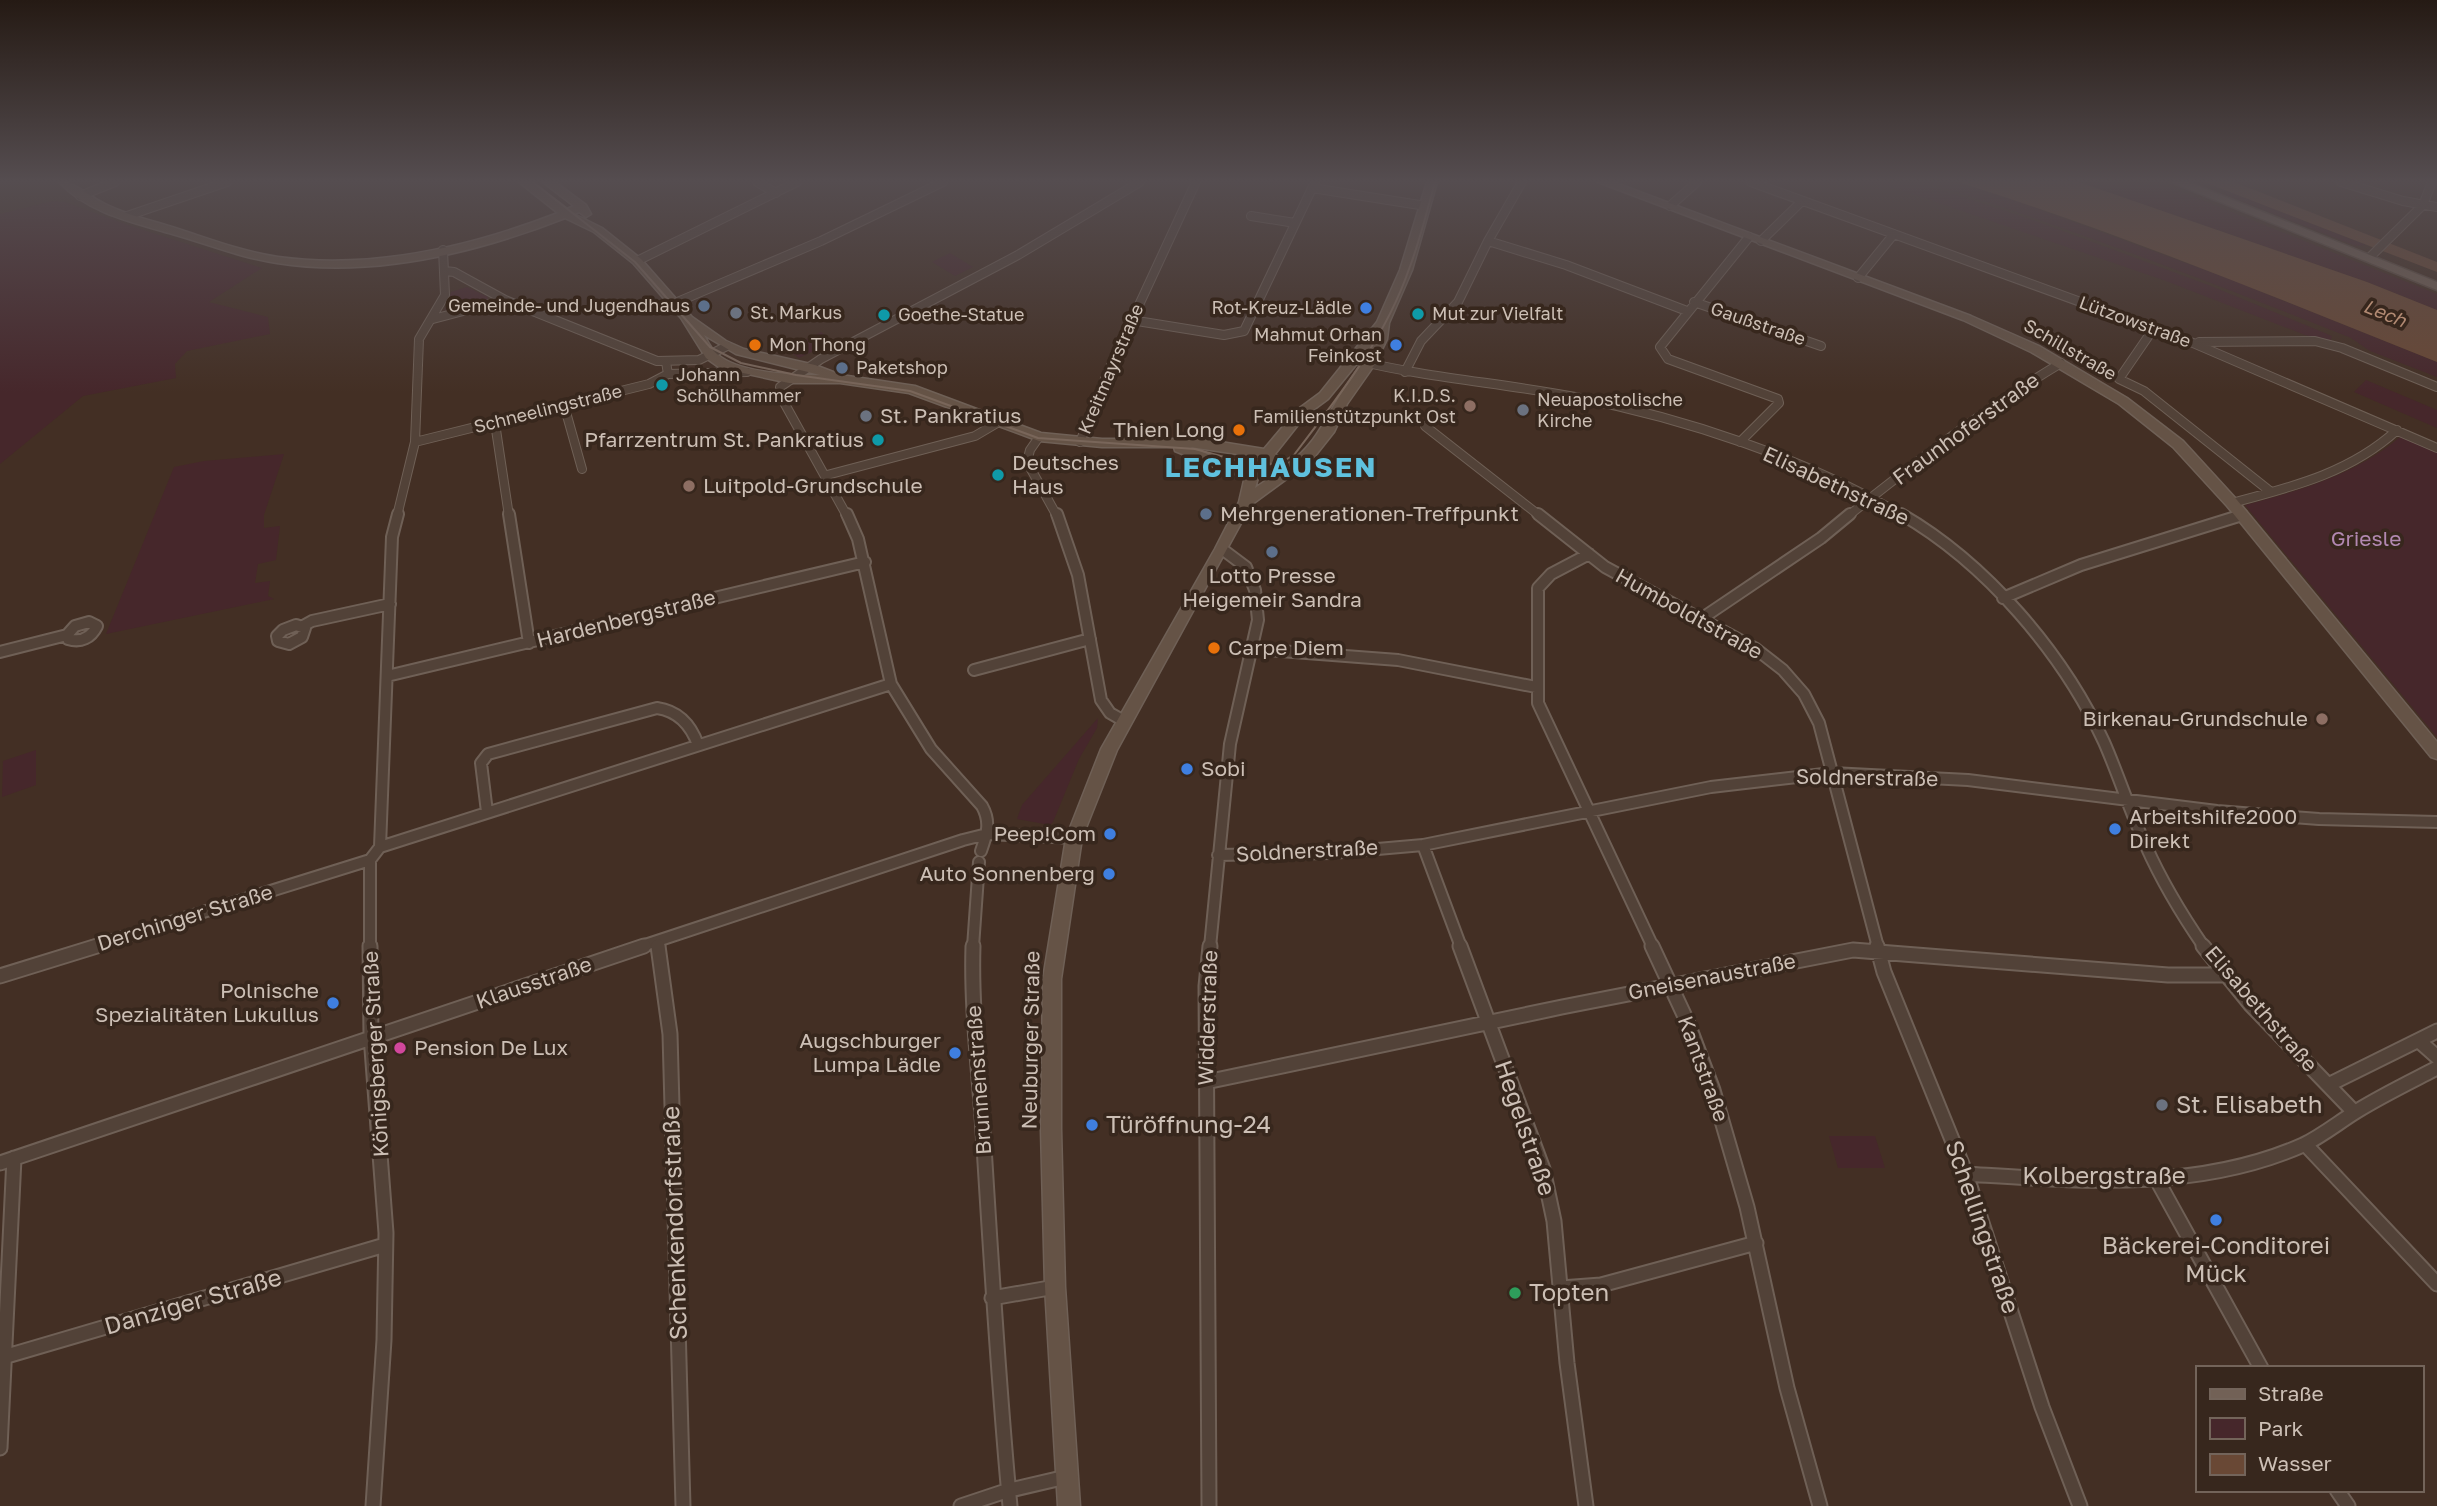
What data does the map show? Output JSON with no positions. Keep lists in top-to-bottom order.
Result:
{
  "streets": {
    "street": [
      "Lützowstraße",
      "Gaußstraße",
      "Schillstraße",
      "Kreitmayrstraße",
      "Schneelingstraße",
      "Fraunhoferstraße",
      "Elisabethstraße",
      "Humboldtstraße",
      "Hardenbergstraße",
      "Soldnerstraße",
      "Derchinger Straße",
      "Gneisenaustraße",
      "Klausstraße",
      "Widderstraße",
      "Neuburger Straße",
      "Königsberger Straße",
      "Kantstraße",
      "Brunnenstraße",
      "Hegelstraße",
      "Kolbergstraße",
      "Schenkendorfstraße",
      "Schellingstraße",
      "Danziger Straße"
    ]
  },
  "crossings": [
    ["Lützowstraße", "Schillstraße"],
    ["Schillstraße", "Fraunhoferstraße"],
    ["Fraunhoferstraße", "Elisabethstraße"],
    ["Fraunhoferstraße", "Humboldtstraße"],
    ["Elisabethstraße", "Soldnerstraße"],
    ["Elisabethstraße", "Gneisenaustraße"],
    ["Elisabethstraße", "Neuburger Straße"],
    ["Humboldtstraße", "Soldnerstraße"],
    ["Humboldtstraße", "Gneisenaustraße"],
    ["Humboldtstraße", "Kantstraße"],
    ["Humboldtstraße", "Schellingstraße"],
    ["Soldnerstraße", "Widderstraße"],
    ["Soldnerstraße", "Kantstraße"],
    ["Soldnerstraße", "Hegelstraße"],
    ["Derchinger Straße", "Königsberger Straße"],
    ["Gneisenaustraße", "Widderstraße"],
    ["Gneisenaustraße", "Kantstraße"],
    ["Gneisenaustraße", "Hegelstraße"],
    ["Gneisenaustraße", "Schellingstraße"],
    ["Klausstraße", "Neuburger Straße"],
    ["Klausstraße", "Königsberger Straße"],
    ["Klausstraße", "Brunnenstraße"],
    ["Klausstraße", "Schenkendorfstraße"],
    ["Widderstraße", "Neuburger Straße"],
    ["Königsberger Straße", "Danziger Straße"],
    ["Kolbergstraße", "Schellingstraße"]
  ],
  "districts": ["LECHHAUSEN"],
  "water": ["Lech"],
  "parks": ["Griesle"],
  "places": [
    "Gemeinde- und Jugendhaus",
    "Rot-Kreuz-Lädle",
    "St. Markus",
    "Mut zur Vielfalt",
    "Goethe-Statue",
    "Mon Thong",
    "Mahmut Orhan Feinkost",
    "Paketshop",
    "Johann Schöllhammer",
    "K.I.D.S. Familienstützpunkt Ost",
    "Neuapostolische Kirche",
    "St. Pankratius",
    "Thien Long",
    "Pfarrzentrum St. Pankratius",
    "Deutsches Haus",
    "Luitpold-Grundschule",
    "Mehrgenerationen-Treffpunkt",
    "Lotto Presse Heigemeir Sandra",
    "Carpe Diem",
    "Birkenau-Grundschule",
    "Sobi",
    "Arbeitshilfe2000 Direkt",
    "Peep!Com",
    "Auto Sonnenberg",
    "Polnische Spezialitäten Lukullus",
    "Pension De Lux",
    "Augschburger Lumpa Lädle",
    "St. Elisabeth",
    "Türöffnung-24",
    "Bäckerei-Conditorei Mück",
    "Topten"
  ],
  "legend": ["Straße", "Park", "Wasser"]
}
